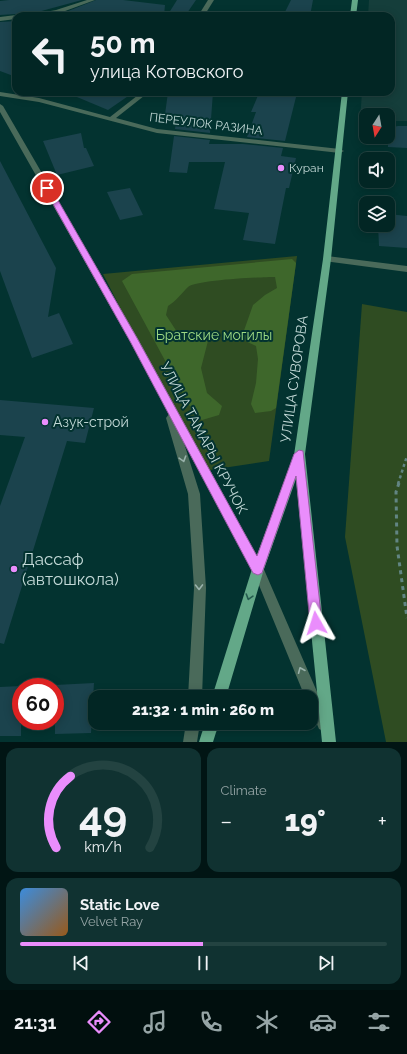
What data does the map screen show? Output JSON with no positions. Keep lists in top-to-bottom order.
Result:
{
  "streets": {
    "main road": ["УЛИЦА СУВОРОВА"],
    "street": ["ПЕРЕУЛОК РАЗИНА", "УЛИЦА ТАМАРЫ КРУЧОК"]
  },
  "crossings": [
    ["ПЕРЕУЛОК РАЗИНА", "УЛИЦА СУВОРОВА"],
    ["УЛИЦА СУВОРОВА", "УЛИЦА ТАМАРЫ КРУЧОК"]
  ],
  "parks": ["Братские могилы"],
  "places": ["Куран", "Азук-строй", "Дассаф (автошкола)"],
  "north": "bottom",
  "page": {
    "turn": ["50 m", "улица Котовского"],
    "limit": "60",
    "trip": "21:32 · 1 min · 260 m",
    "tile": "Climate",
    "heat": ["−", "19°", "+"],
    "song": ["Static Love", "Velvet Ray"],
    "tabs": "21:31",
    "gauge": ["49", "km/h"]
  }
}
